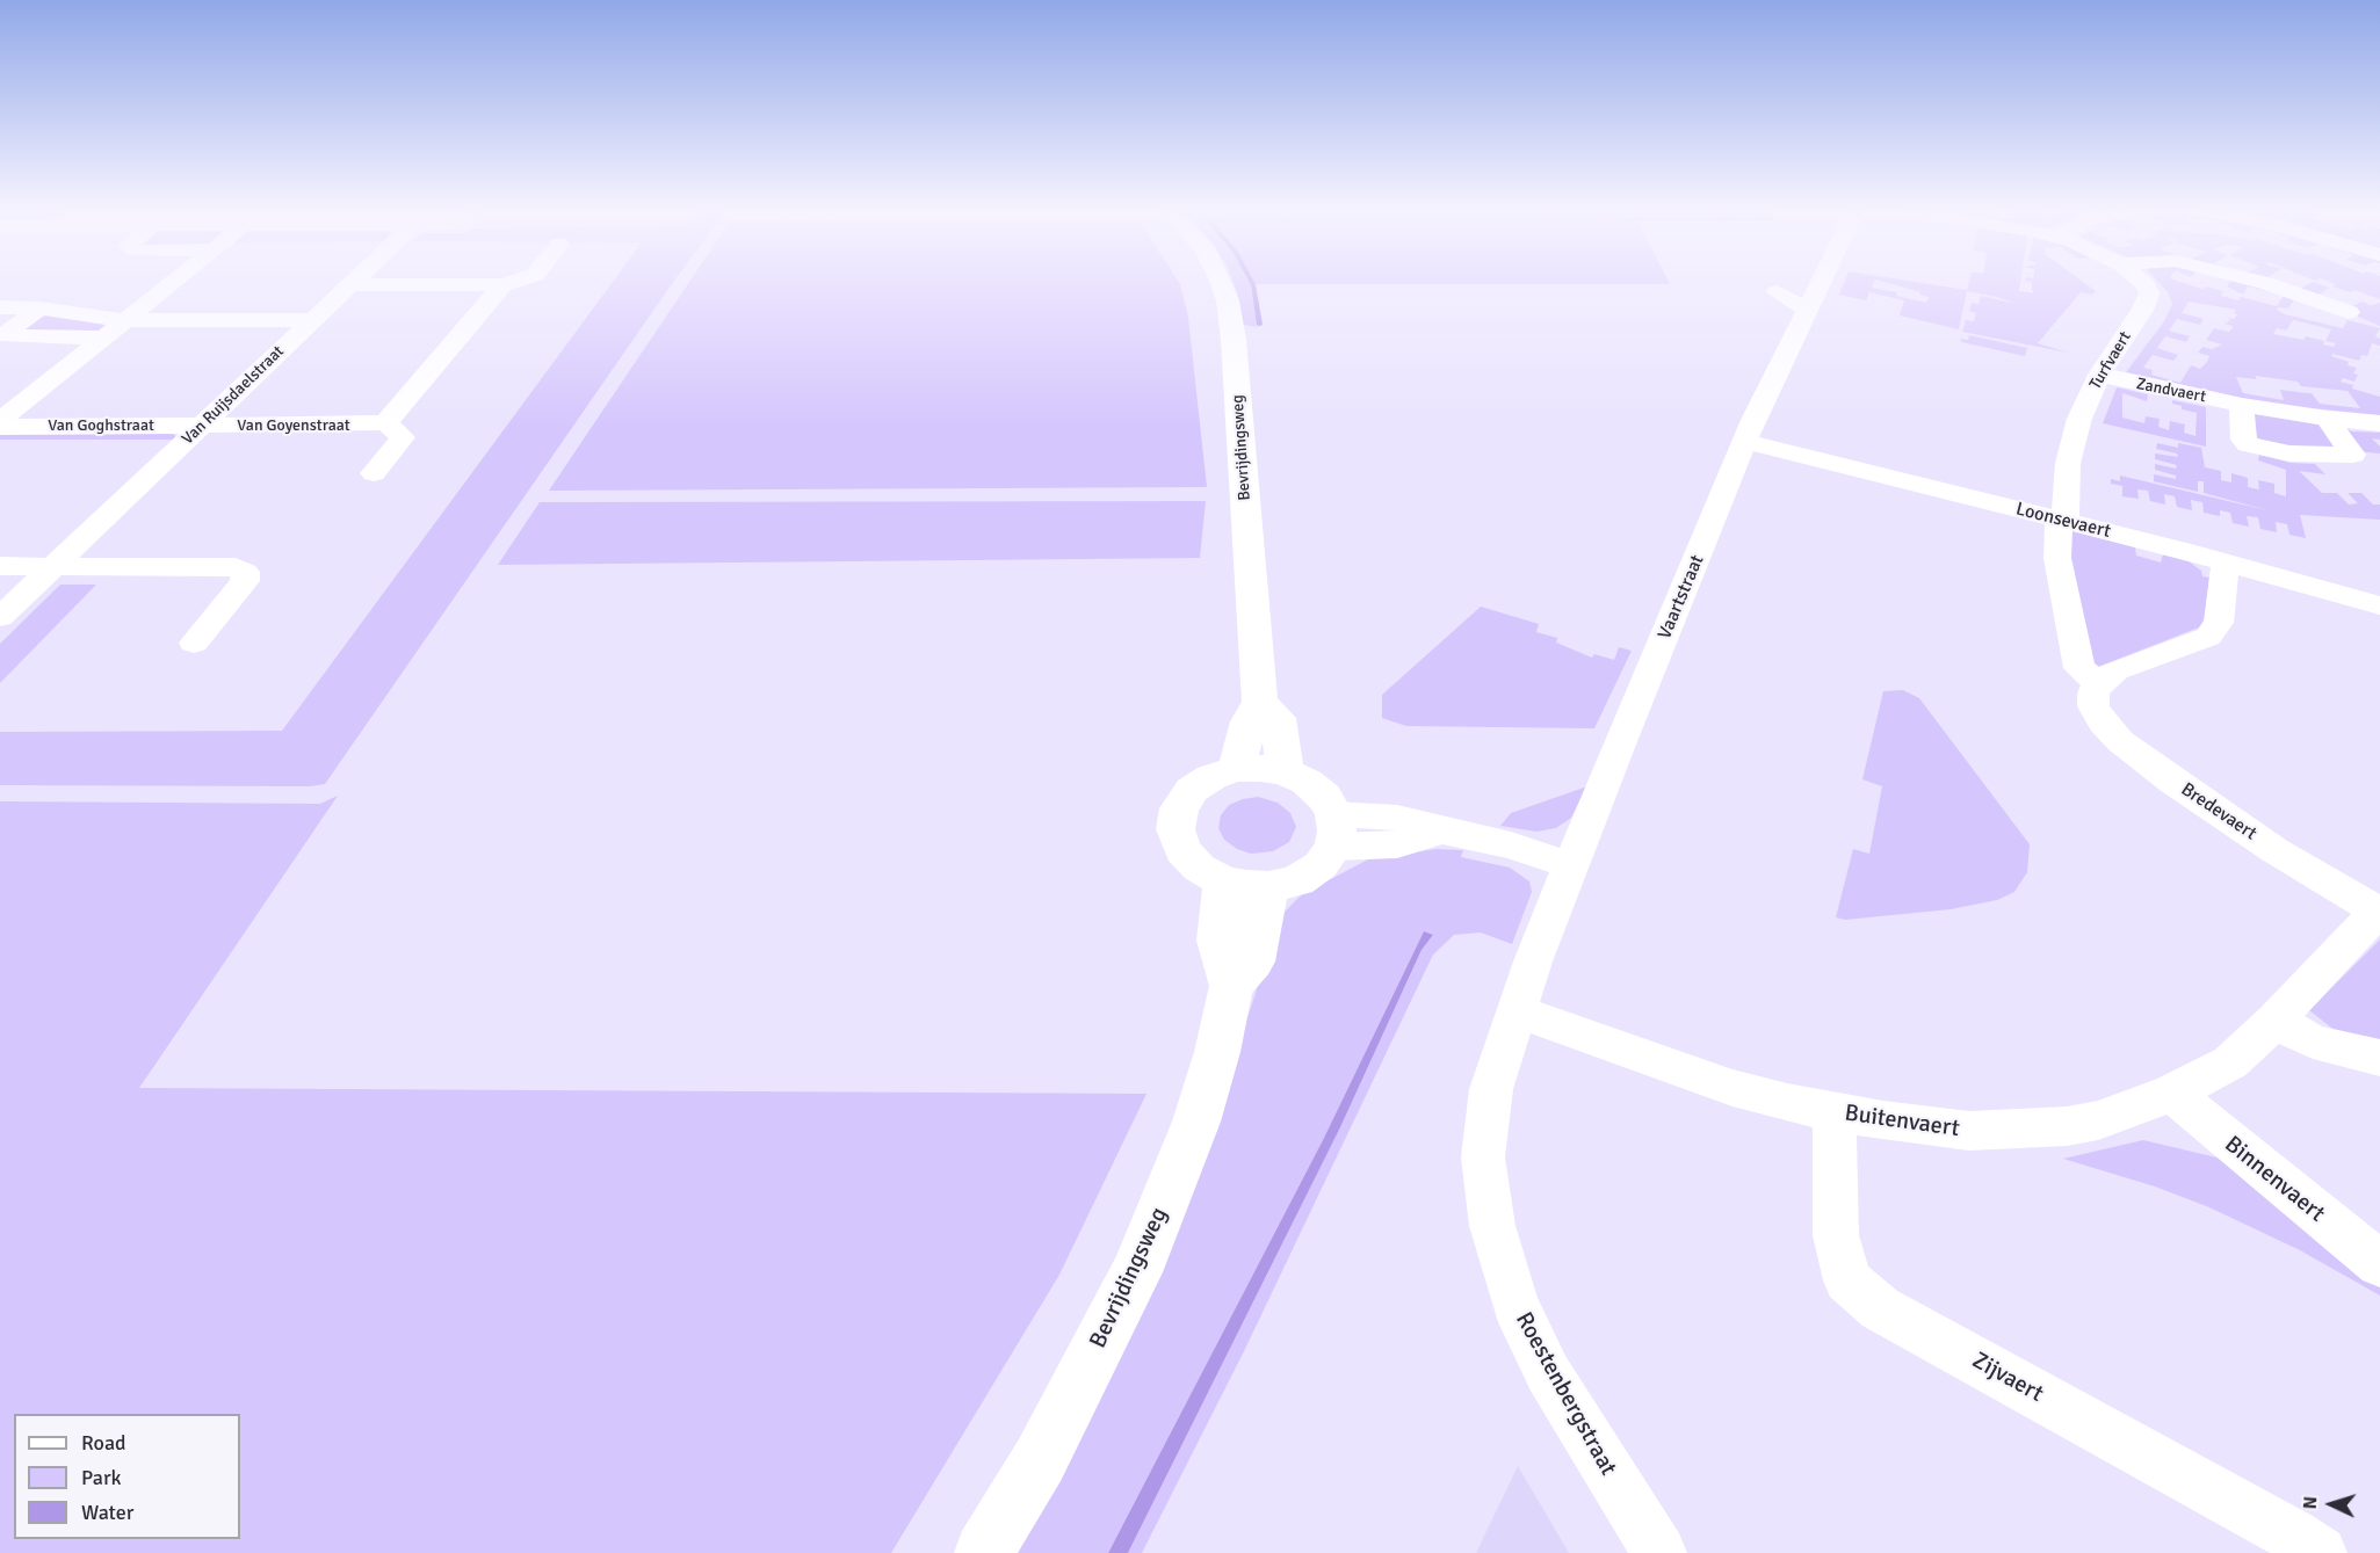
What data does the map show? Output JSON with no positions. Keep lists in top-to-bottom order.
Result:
{
  "streets": {
    "main road": ["Bevrijdingsweg"],
    "street": [
      "Turfvaert",
      "Zandvaert",
      "Van Ruijsdaelstraat",
      "Van Goghstraat",
      "Van Goyenstraat",
      "Loonsevaert",
      "Vaartstraat",
      "Bredevaert",
      "Buitenvaert",
      "Binnenvaert",
      "Zijvaert",
      "Roestenbergstraat"
    ]
  },
  "crossings": [
    ["Turfvaert", "Zandvaert"],
    ["Turfvaert", "Loonsevaert"],
    ["Van Ruijsdaelstraat", "Van Goghstraat"],
    ["Van Ruijsdaelstraat", "Van Goyenstraat"],
    ["Van Goghstraat", "Van Goyenstraat"],
    ["Loonsevaert", "Vaartstraat"],
    ["Vaartstraat", "Roestenbergstraat"],
    ["Bredevaert", "Buitenvaert"],
    ["Buitenvaert", "Binnenvaert"],
    ["Buitenvaert", "Zijvaert"],
    ["Buitenvaert", "Roestenbergstraat"]
  ],
  "legend": ["Road", "Park", "Water"],
  "north": "left"
}
